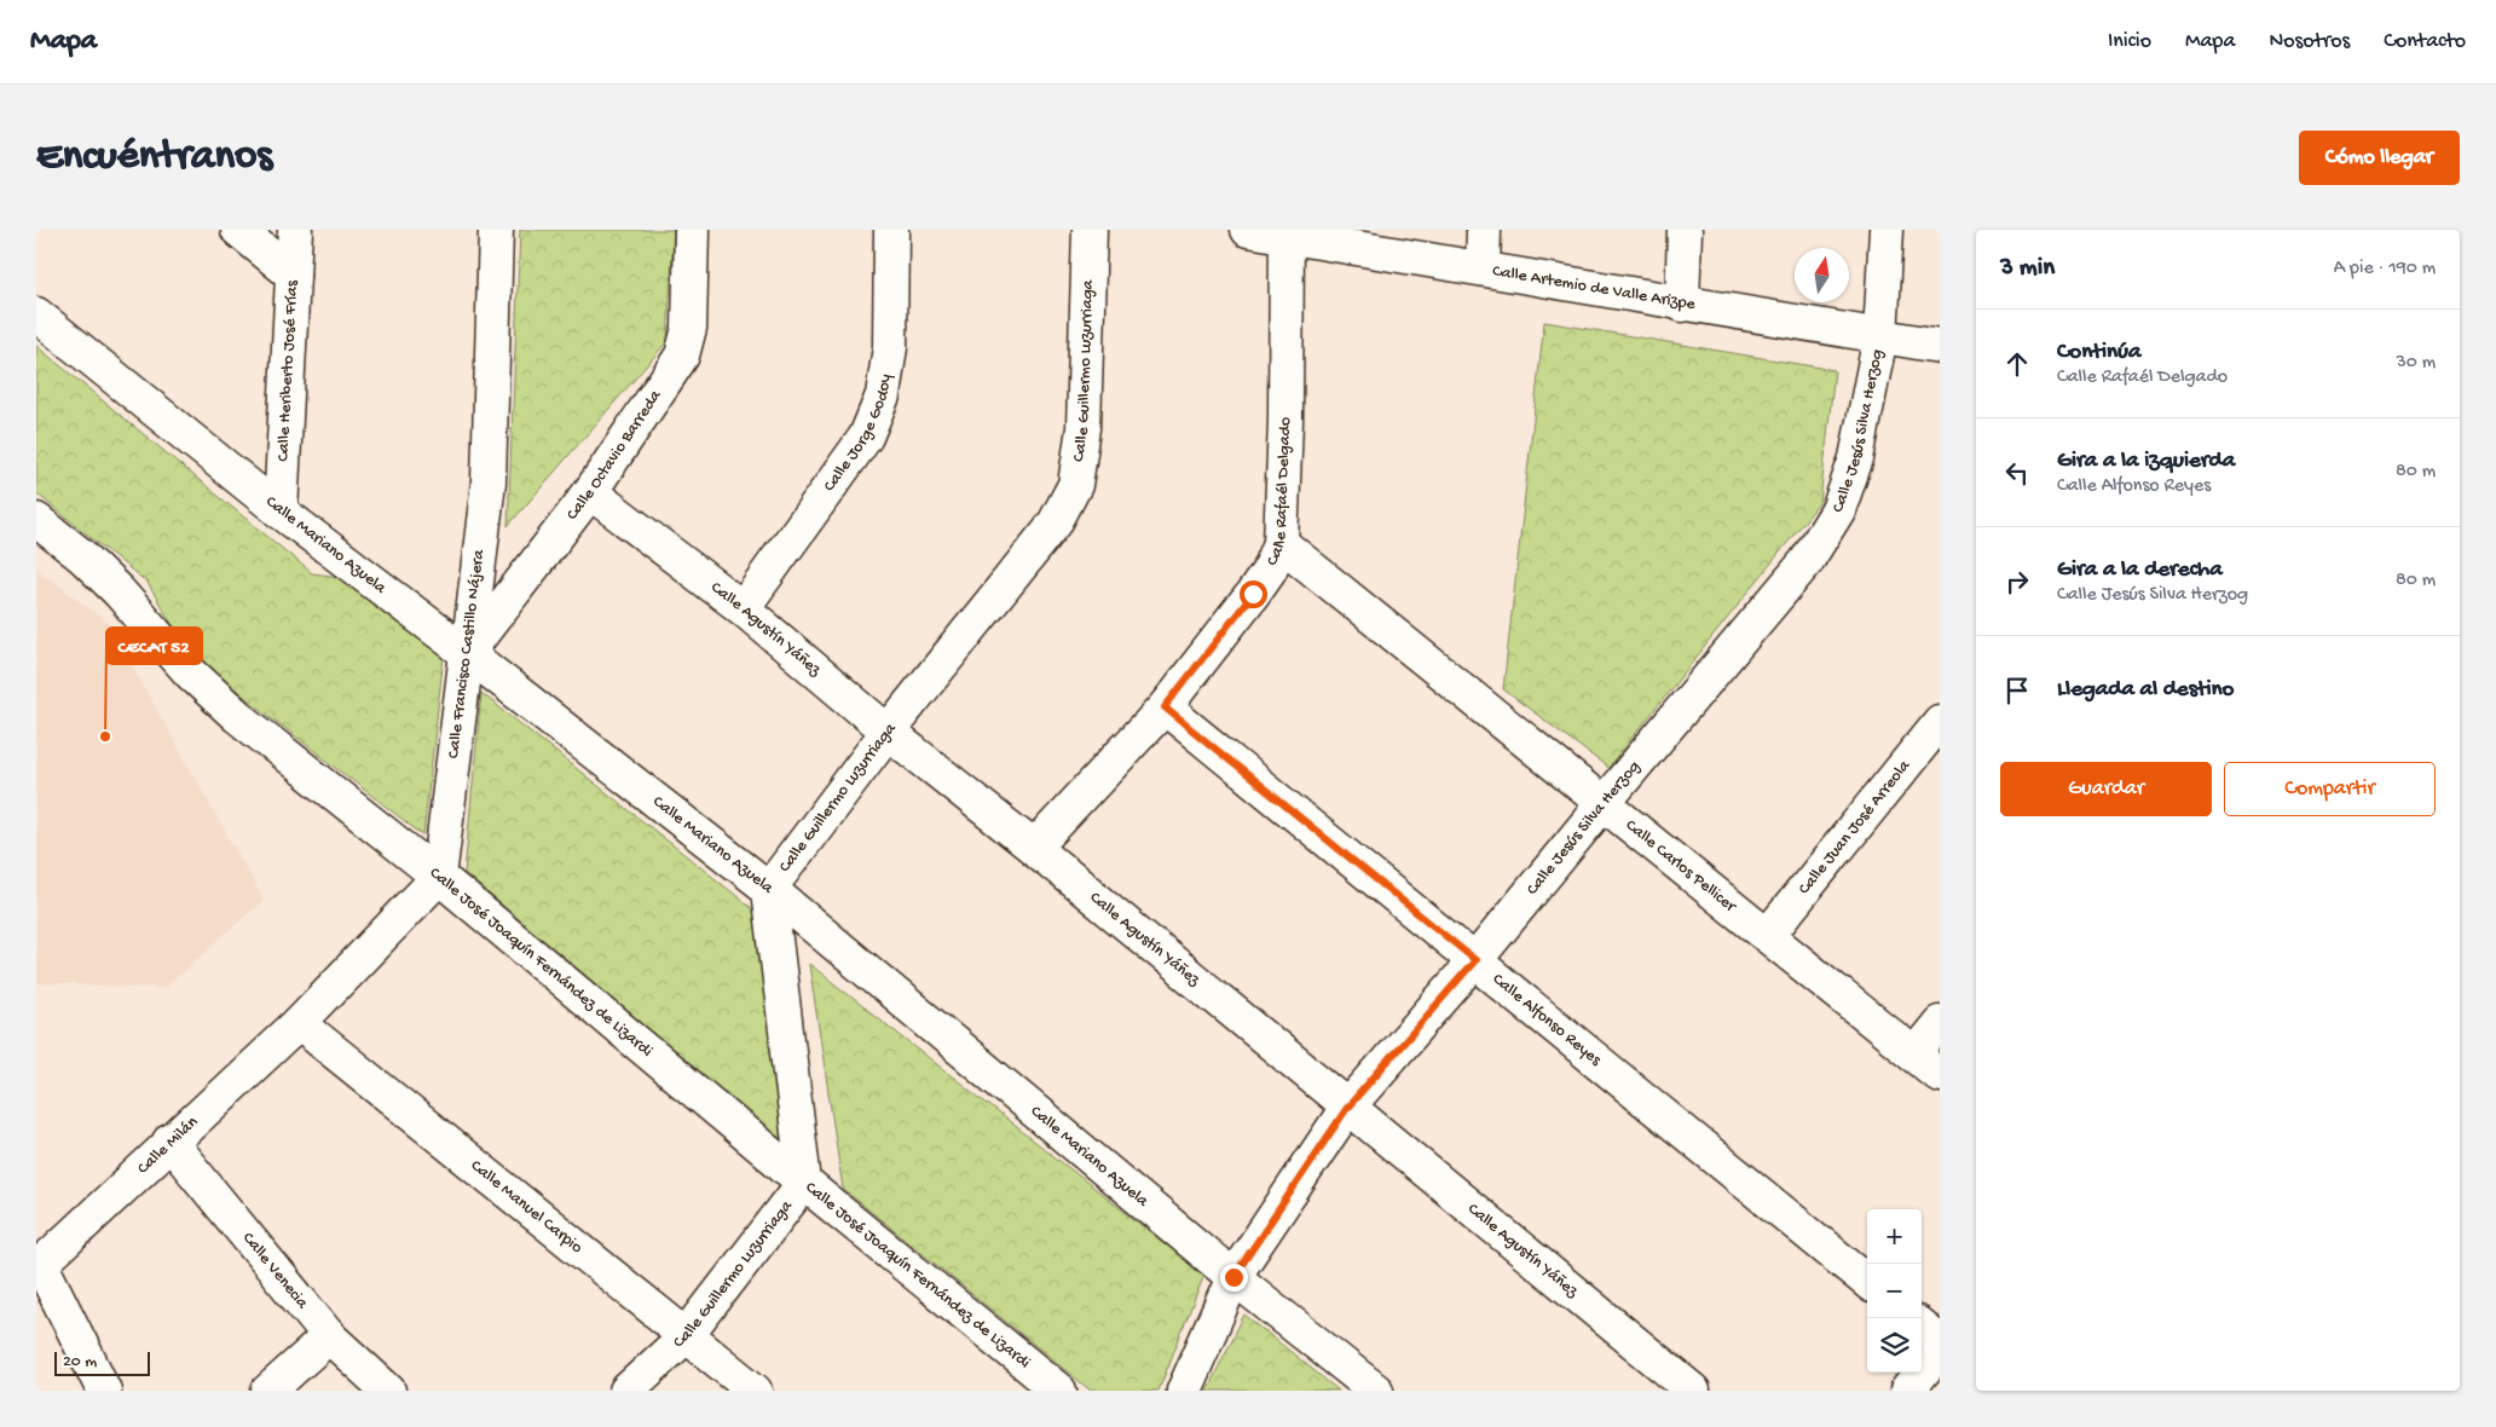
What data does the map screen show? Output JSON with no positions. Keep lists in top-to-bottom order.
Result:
{
  "streets": {
    "street": [
      "Calle Artemio de Valle Arizpe",
      "Calle Guillermo Luzurriaga",
      "Calle Heriberto José Frías",
      "Calle Jesús Silva Herzog",
      "Calle Jorge Godoy",
      "Calle Octavio Barreda",
      "Calle Rafaél Delgado",
      "Calle Mariano Azuela",
      "Calle Agustín Yáñez",
      "Calle Francisco Castillo Nájera",
      "Calle Juan José Arreola",
      "Calle Carlos Pellicer",
      "Calle José Joaquín Fernández de Lizardi",
      "Calle Alfonso Reyes",
      "Calle Milán",
      "Calle Manuel Carpio",
      "Calle Venecia"
    ]
  },
  "crossings": [
    ["Calle Artemio de Valle Arizpe", "Calle Jesús Silva Herzog"],
    ["Calle Artemio de Valle Arizpe", "Calle Rafaél Delgado"],
    ["Calle Guillermo Luzurriaga", "Calle Mariano Azuela"],
    ["Calle Guillermo Luzurriaga", "Calle Agustín Yáñez"],
    ["Calle Guillermo Luzurriaga", "Calle José Joaquín Fernández de Lizardi"],
    ["Calle Guillermo Luzurriaga", "Calle Manuel Carpio"],
    ["Calle Heriberto José Frías", "Calle Mariano Azuela"],
    ["Calle Jesús Silva Herzog", "Calle Mariano Azuela"],
    ["Calle Jesús Silva Herzog", "Calle Agustín Yáñez"],
    ["Calle Jesús Silva Herzog", "Calle Carlos Pellicer"],
    ["Calle Jesús Silva Herzog", "Calle Alfonso Reyes"],
    ["Calle Jorge Godoy", "Calle Agustín Yáñez"],
    ["Calle Octavio Barreda", "Calle Mariano Azuela"],
    ["Calle Octavio Barreda", "Calle Agustín Yáñez"],
    ["Calle Octavio Barreda", "Calle Francisco Castillo Nájera"],
    ["Calle Rafaél Delgado", "Calle Agustín Yáñez"],
    ["Calle Rafaél Delgado", "Calle Carlos Pellicer"],
    ["Calle Rafaél Delgado", "Calle Alfonso Reyes"],
    ["Calle Mariano Azuela", "Calle Francisco Castillo Nájera"],
    ["Calle Francisco Castillo Nájera", "Calle José Joaquín Fernández de Lizardi"],
    ["Calle Juan José Arreola", "Calle Carlos Pellicer"],
    ["Calle Milán", "Calle Manuel Carpio"],
    ["Calle Milán", "Calle Venecia"]
  ],
  "places": ["CECAT 52"],
  "scale_bar": "20 m",
  "north": "top",
  "page": {
    "header": "Mapa",
    "nav": [
      "Inicio",
      "Mapa",
      "Nosotros",
      "Contacto"
    ],
    "buttons": [
      "Cómo llegar",
      ["Guardar", "Compartir"]
    ],
    "title": "Encuéntranos",
    "heading": ["3 min", "A pie · 190 m"],
    "list": [
      ["Continúa", "Calle Rafaél Delgado", "30 m"],
      ["Gira a la izquierda", "Calle Alfonso Reyes", "80 m"],
      ["Gira a la derecha", "Calle Jesús Silva Herzog", "80 m"],
      "Llegada al destino"
    ],
    "map_buttons": ["+", "−"],
    "scale": "20 m"
  }
}
